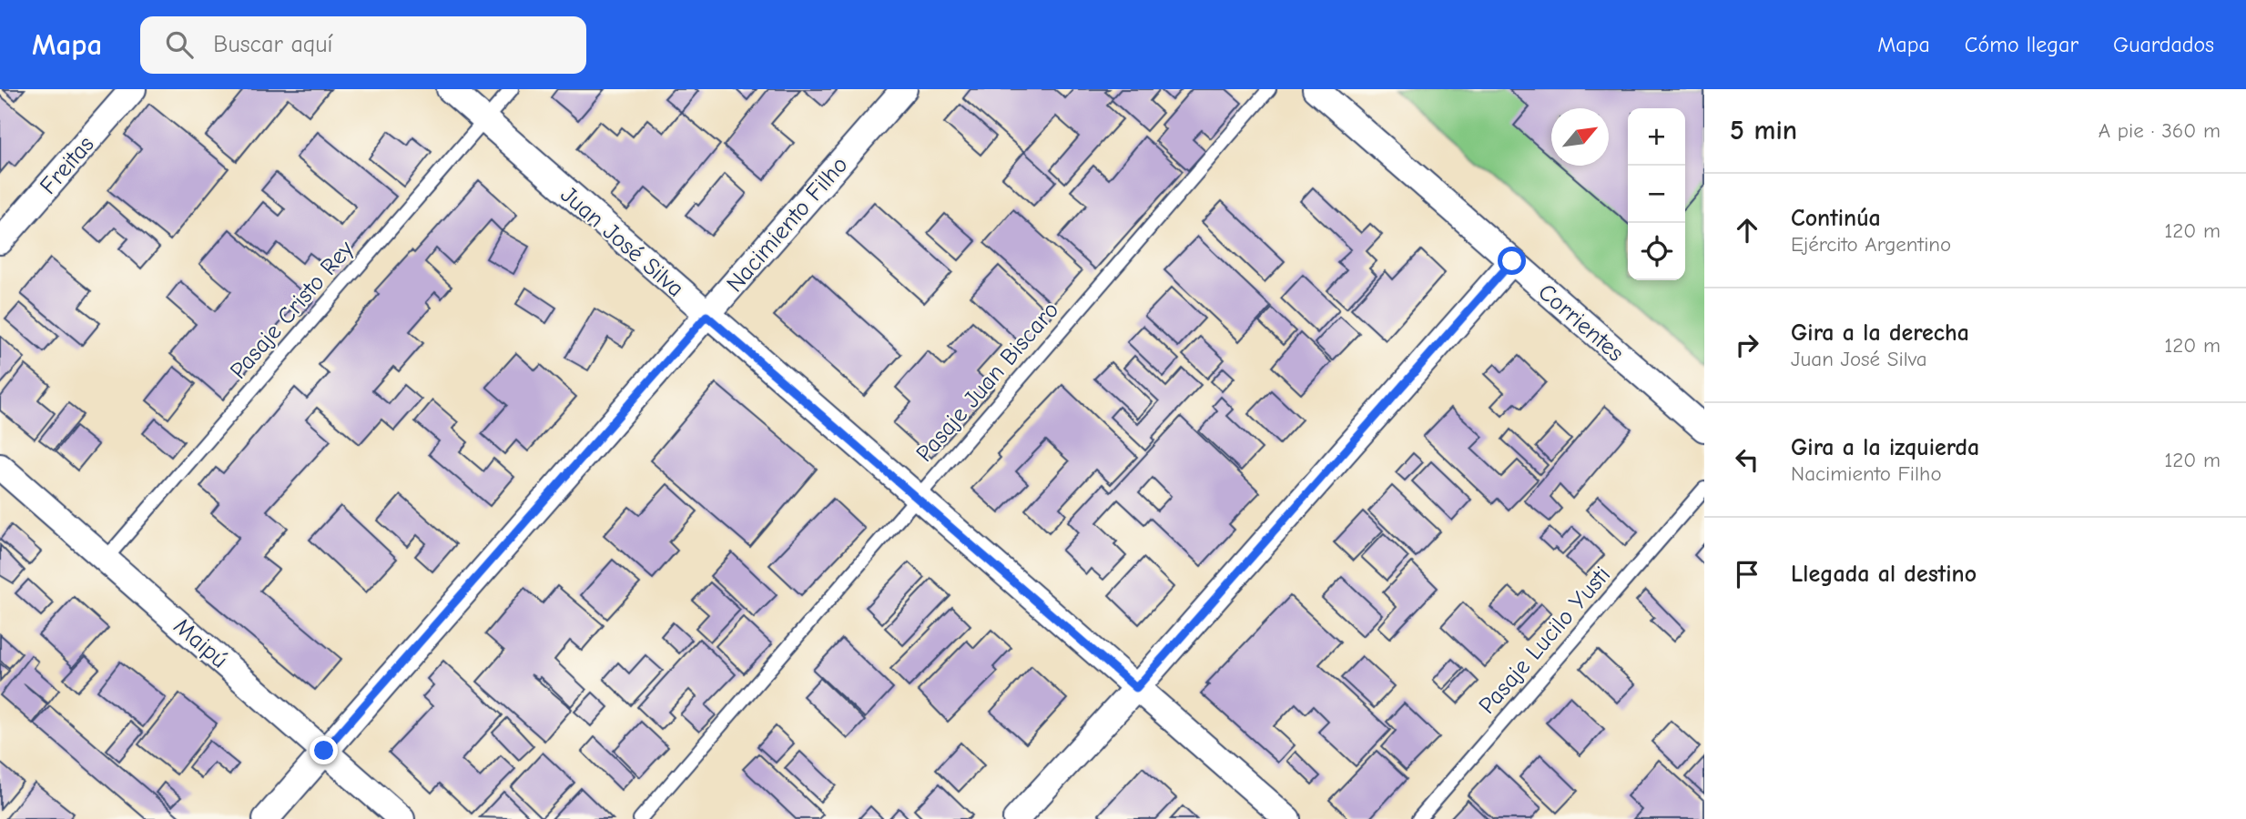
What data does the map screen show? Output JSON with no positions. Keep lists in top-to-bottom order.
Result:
{
  "streets": {
    "street": [
      "Freitas",
      "Nacimiento Filho",
      "Juan José Silva",
      "Corrientes",
      "Maipú"
    ],
    "lane": ["Pasaje Cristo Rey", "Pasaje Juan Biscaro", "Pasaje Lucilo Yusti"]
  },
  "crossings": [
    ["Nacimiento Filho", "Juan José Silva"],
    ["Nacimiento Filho", "Maipú"],
    ["Juan José Silva", "Pasaje Cristo Rey"],
    ["Juan José Silva", "Pasaje Juan Biscaro"],
    ["Pasaje Cristo Rey", "Maipú"]
  ],
  "north": "top right",
  "page": {
    "header": "Mapa",
    "search": "Buscar aquí",
    "nav": ["Mapa", "Cómo llegar", "Guardados"],
    "heading": ["5 min", "A pie · 360 m"],
    "map_buttons": ["+", "−"],
    "list": [
      ["Continúa", "Ejército Argentino", "120 m"],
      ["Gira a la derecha", "Juan José Silva", "120 m"],
      ["Gira a la izquierda", "Nacimiento Filho", "120 m"],
      "Llegada al destino"
    ]
  }
}
